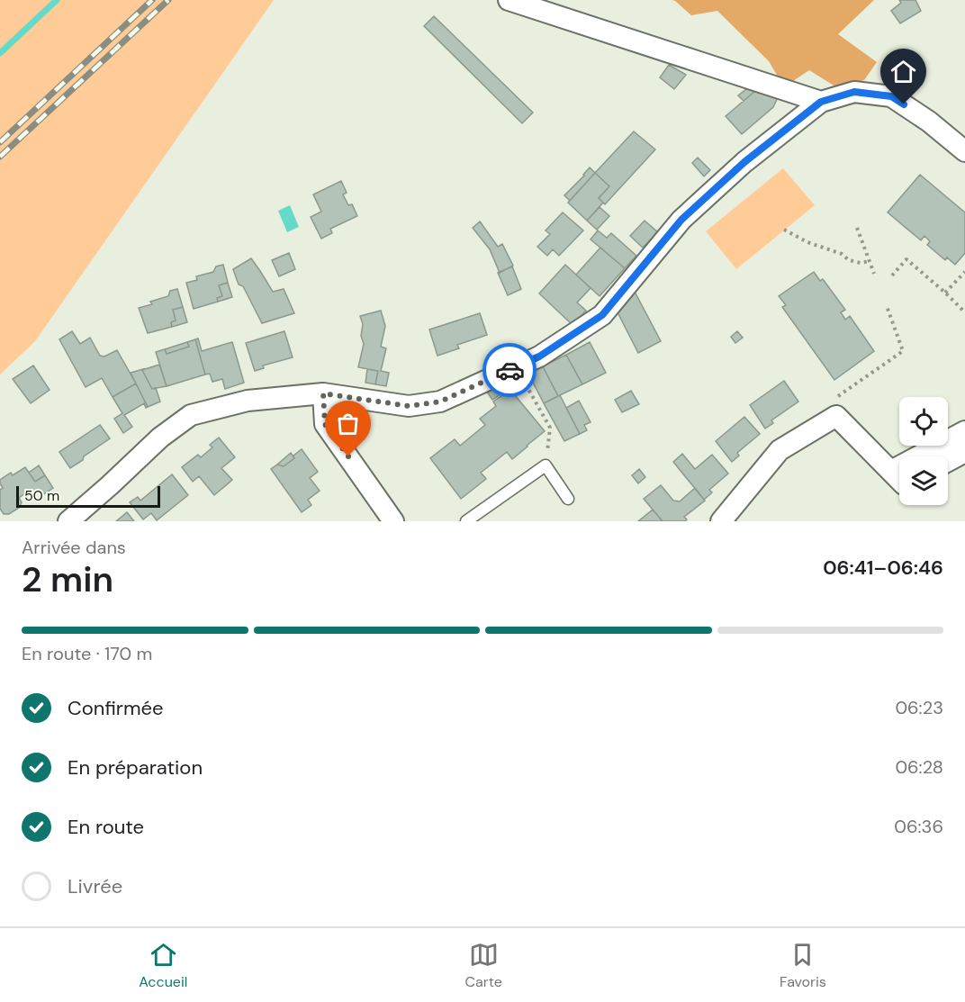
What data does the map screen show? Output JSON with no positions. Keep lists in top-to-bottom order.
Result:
{
  "scale_bar": "50 m",
  "page": {
    "scale": "50 m",
    "heading": ["2 min", "Arrivée dans", "06:41–06:46"],
    "bar": "En route · 170 m",
    "list": [
      ["Confirmée", "06:23"],
      ["En préparation", "06:28"],
      ["En route", "06:36"],
      "Livrée"
    ],
    "tabs": ["Accueil", "Carte", "Favoris"]
  }
}
